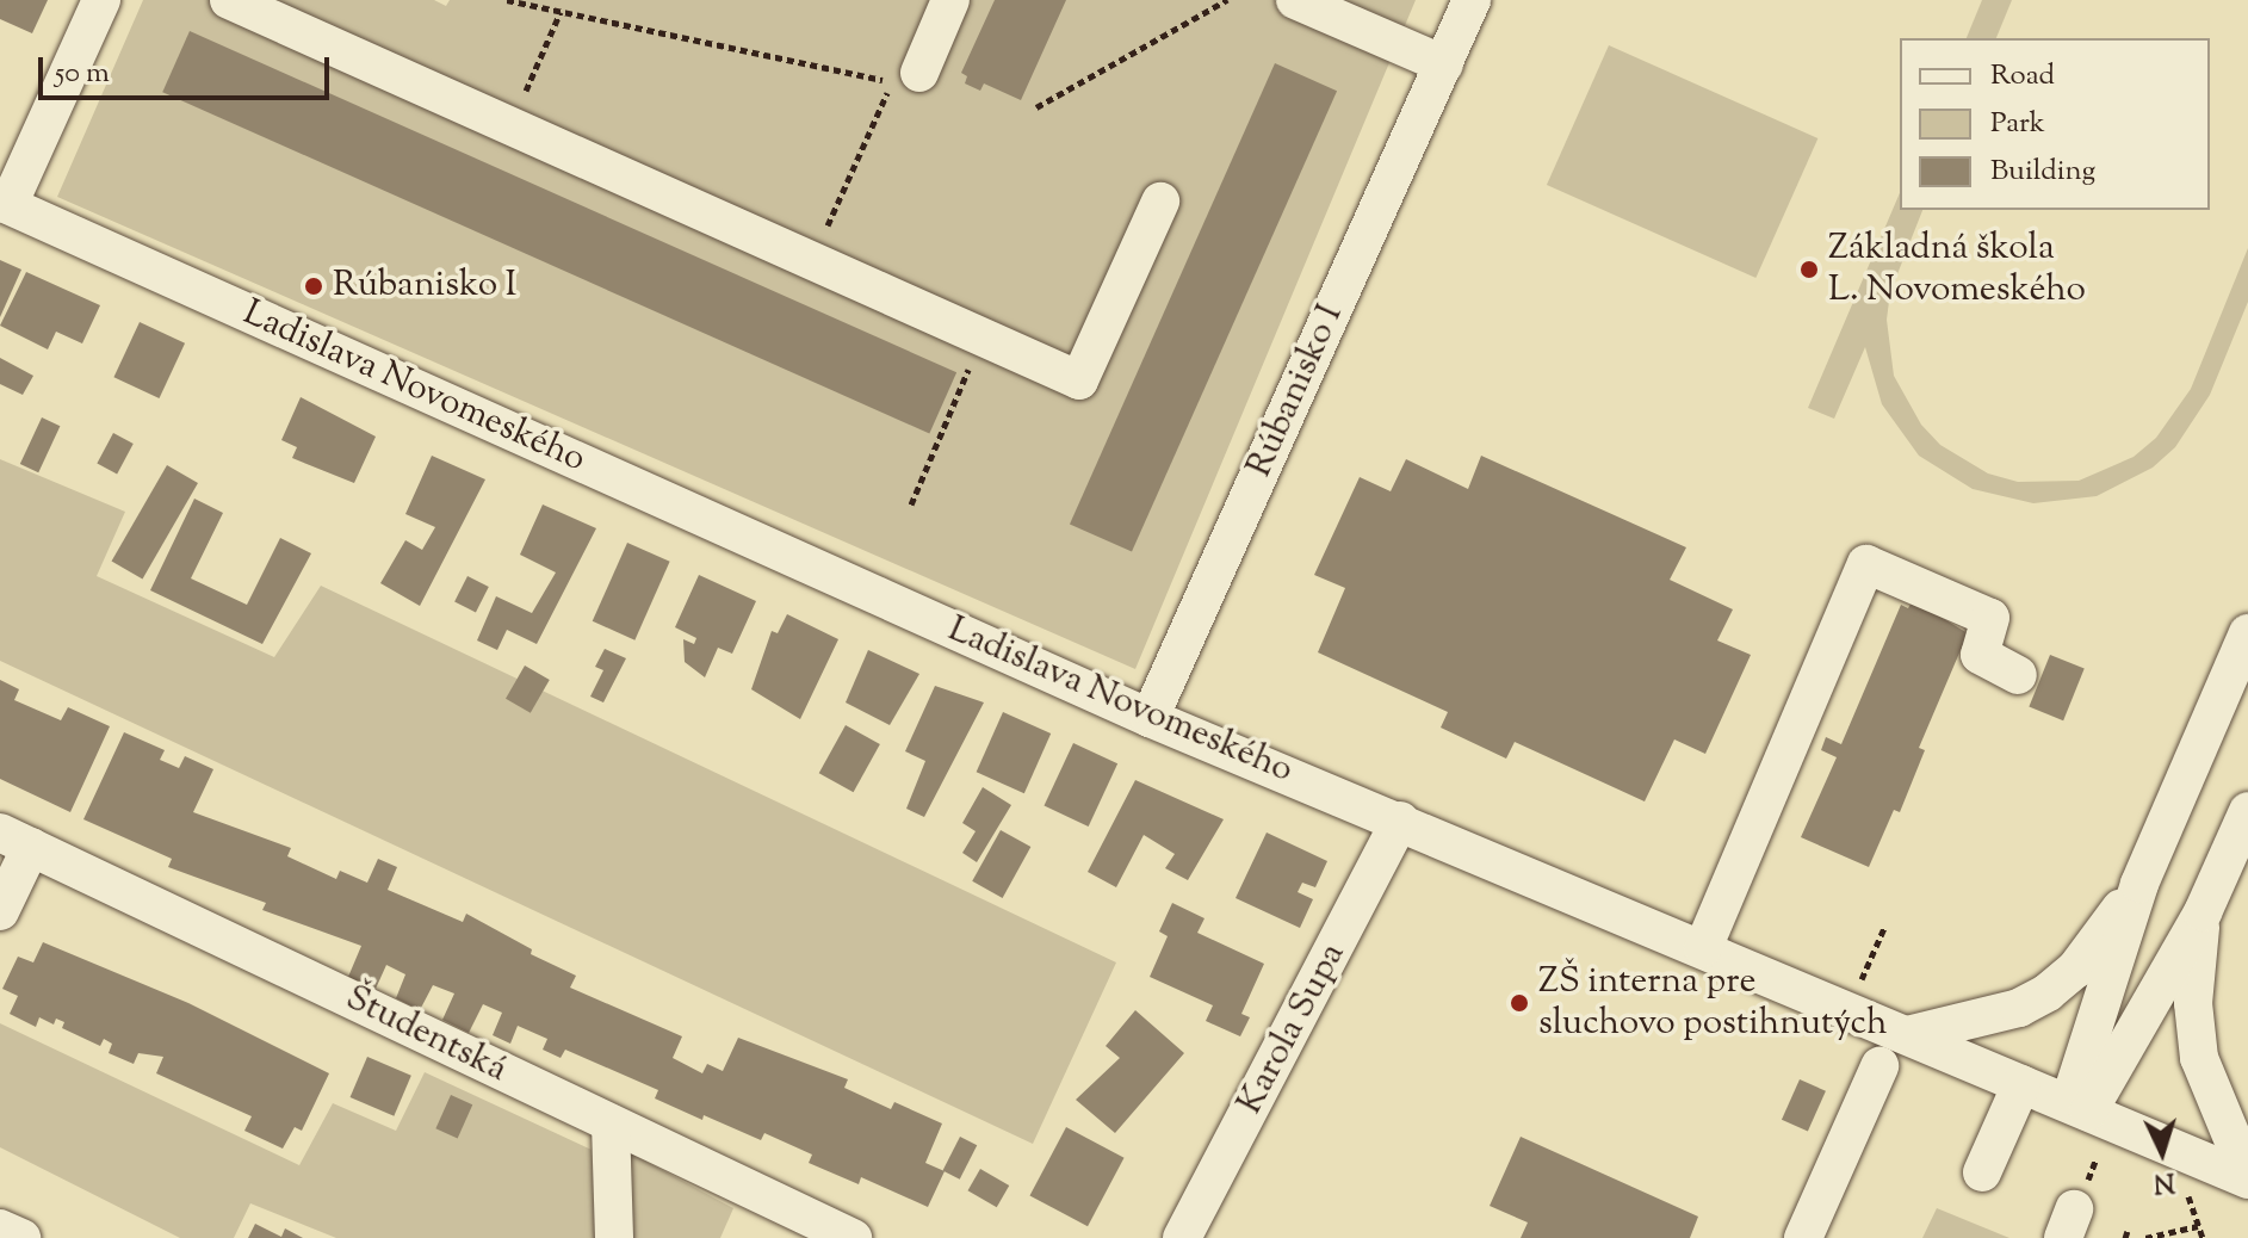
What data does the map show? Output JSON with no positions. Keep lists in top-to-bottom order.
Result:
{
  "streets": {
    "street": [
      "Ladislava Novomeského",
      "Rúbanisko I",
      "Karola Supa",
      "Študentská"
    ]
  },
  "crossings": [
    ["Ladislava Novomeského", "Rúbanisko I"],
    ["Ladislava Novomeského", "Karola Supa"]
  ],
  "places": ["Základná škola L. Novomeského", "Rúbanisko I", "ZŠ interna pre sluchovo postihnutých"],
  "legend": ["Road", "Park", "Building"],
  "scale_bar": "50 m",
  "north": "bottom"
}
